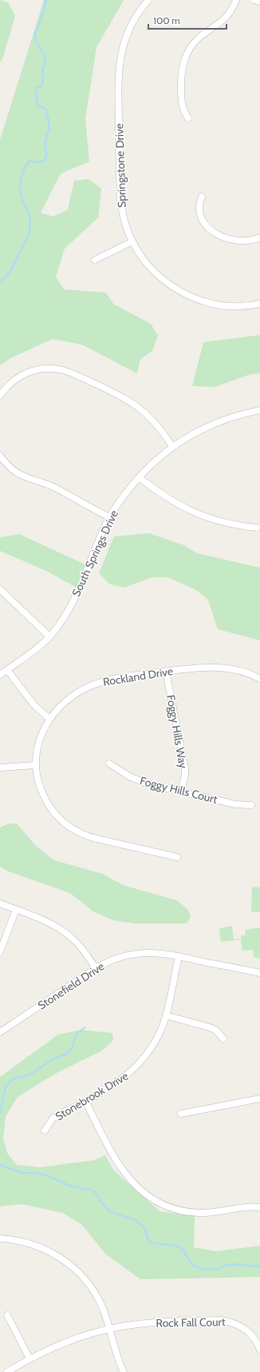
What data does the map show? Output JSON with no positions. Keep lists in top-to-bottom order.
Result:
{
  "streets": {
    "street": [
      "Springstone Drive",
      "South Springs Drive",
      "Rockland Drive",
      "Foggy Hills Way",
      "Foggy Hills Court",
      "Stonefield Drive",
      "Stonebrook Drive",
      "Rock Fall Court"
    ]
  },
  "crossings": [
    ["Rockland Drive", "Foggy Hills Way"],
    ["Foggy Hills Way", "Foggy Hills Court"],
    ["Stonefield Drive", "Stonebrook Drive"]
  ],
  "scale_bar": "100 m"
}
